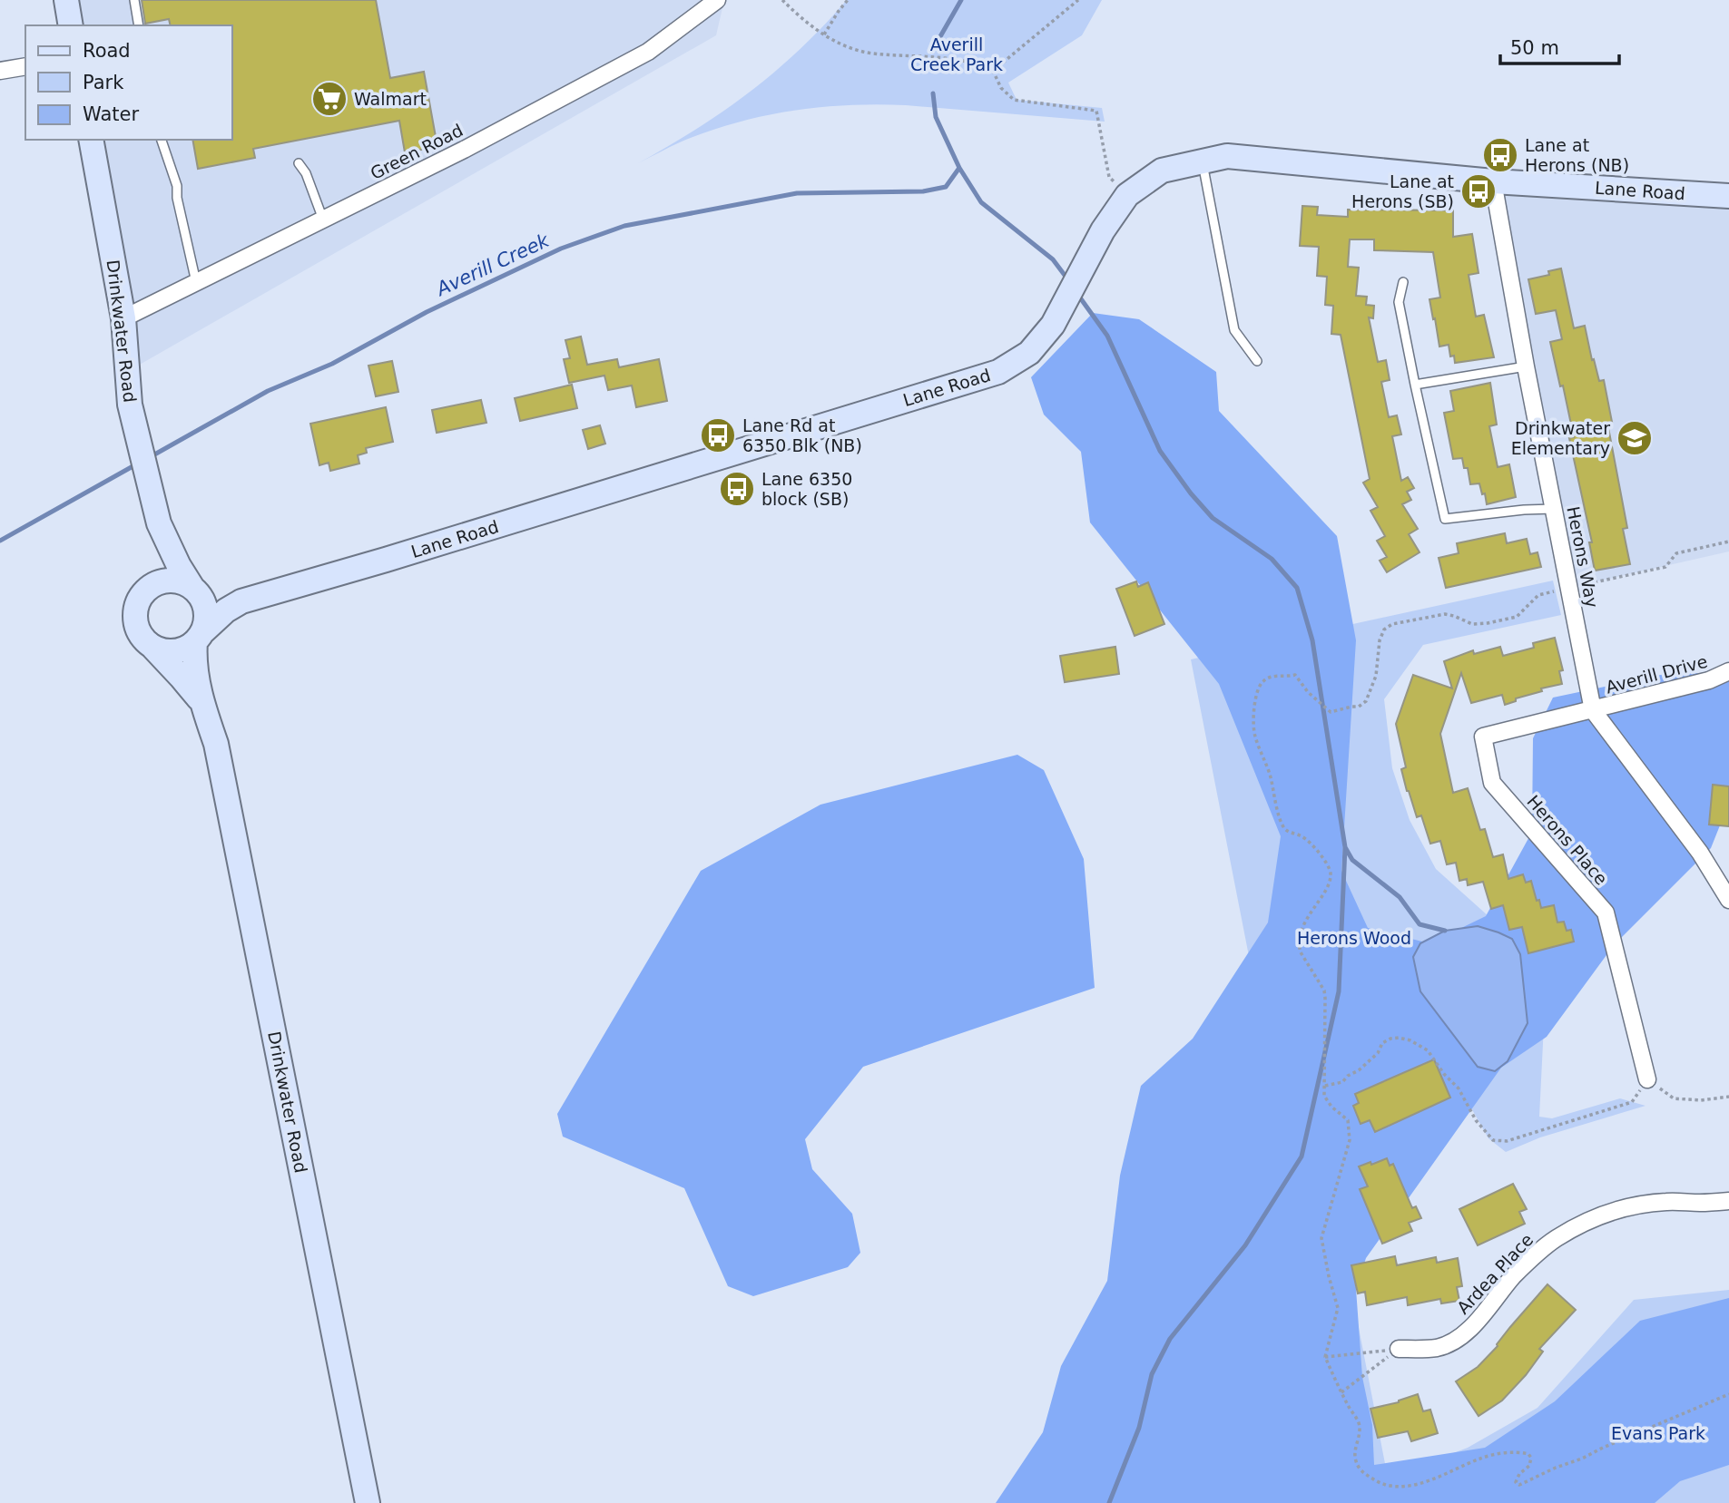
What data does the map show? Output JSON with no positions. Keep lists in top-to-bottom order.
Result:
{
  "streets": {
    "street": [
      "Green Road",
      "Lane Road",
      "Drinkwater Road",
      "Herons Way",
      "Averill Drive",
      "Herons Place",
      "Ardea Place"
    ]
  },
  "crossings": [
    ["Green Road", "Drinkwater Road"],
    ["Lane Road", "Drinkwater Road"],
    ["Lane Road", "Herons Way"],
    ["Herons Way", "Averill Drive"],
    ["Herons Way", "Herons Place"],
    ["Averill Drive", "Herons Place"]
  ],
  "water": ["Averill Creek"],
  "parks": ["Averill Creek Park", "Herons Wood", "Evans Park"],
  "places": {
    "supermarket": ["Walmart"],
    "bus stop": [
      "Lane at Herons (NB)",
      "Lane at Herons (SB)",
      "Lane Rd at 6350 Blk (NB)",
      "Lane 6350 block (SB)"
    ],
    "school or university": ["Drinkwater Elementary"]
  },
  "legend": ["Road", "Park", "Water"],
  "scale_bar": "50 m"
}
